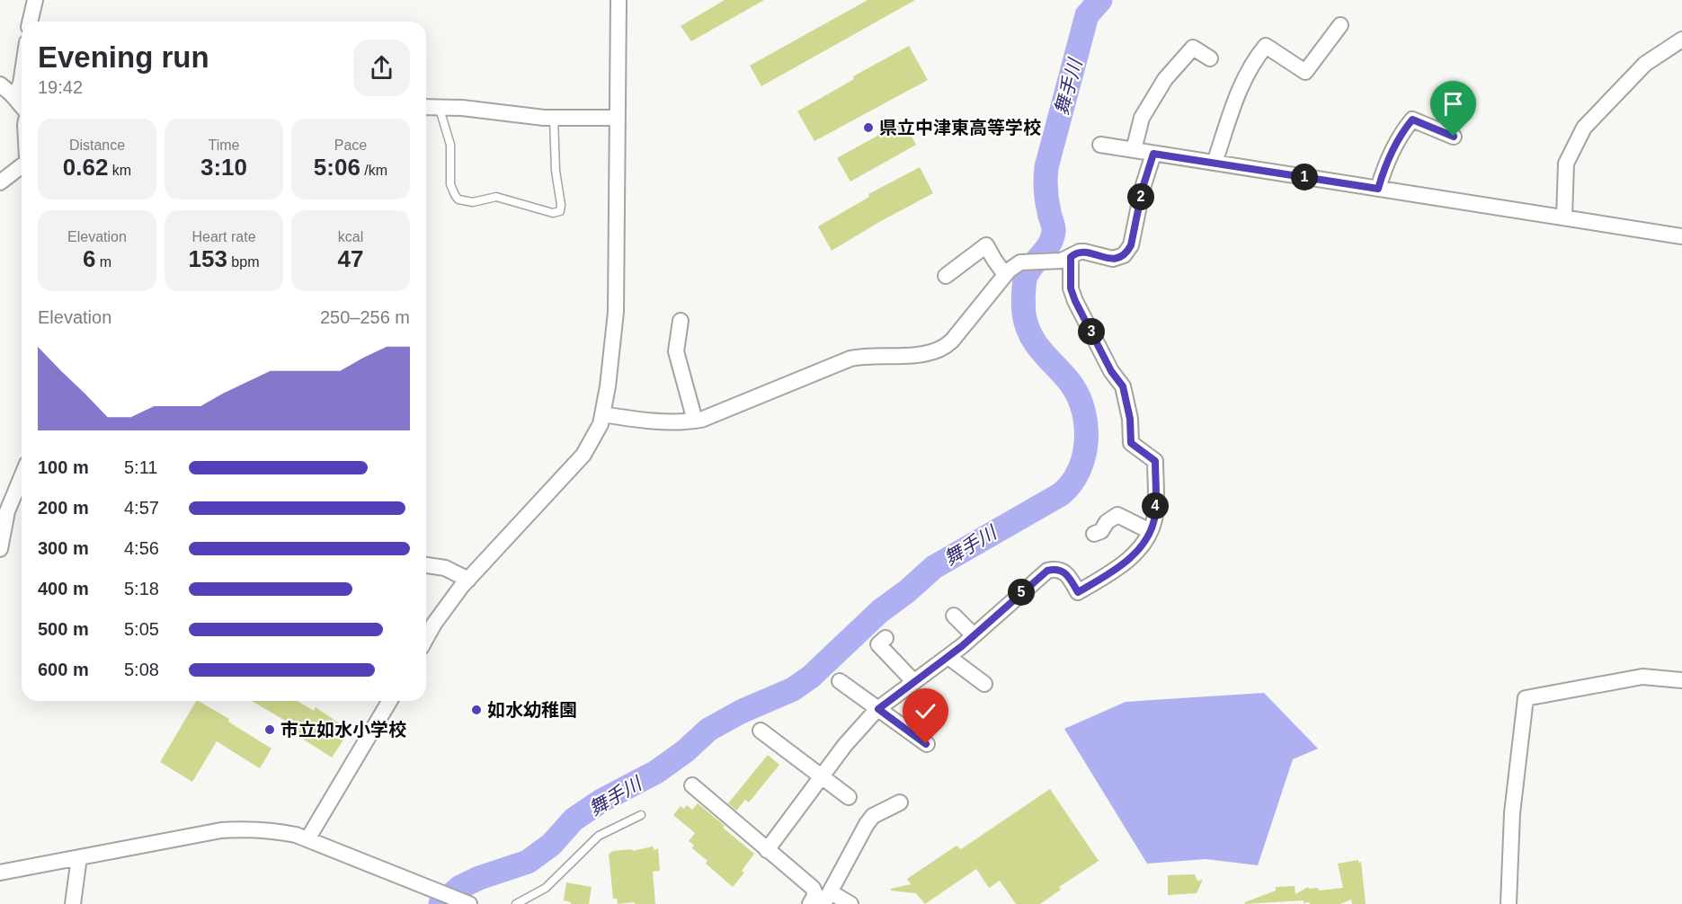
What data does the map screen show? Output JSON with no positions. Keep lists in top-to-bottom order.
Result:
{
  "water": ["舞手川"],
  "places": ["県立中津東高等学校", "如水幼稚園", "市立如水小学校"],
  "page": {
    "heading": ["Evening run", "19:42"],
    "stats": [
      ["Distance", "0.62 km"],
      ["Time", "3:10"],
      ["Pace", "5:06 /km"],
      ["Elevation", "6 m"],
      ["Heart rate", "153 bpm"],
      ["kcal", "47"]
    ],
    "pins": [
      "1",
      "2",
      "3",
      "4",
      "5"
    ],
    "chart": ["Elevation", "250–256 m"],
    "list": [
      {
        "name": "100 m",
        "note": "5:11"
      },
      {
        "name": "200 m",
        "note": "4:57"
      },
      {
        "name": "300 m",
        "note": "4:56"
      },
      {
        "name": "400 m",
        "note": "5:18"
      },
      {
        "name": "500 m",
        "note": "5:05"
      },
      {
        "name": "600 m",
        "note": "5:08"
      }
    ]
  }
}
